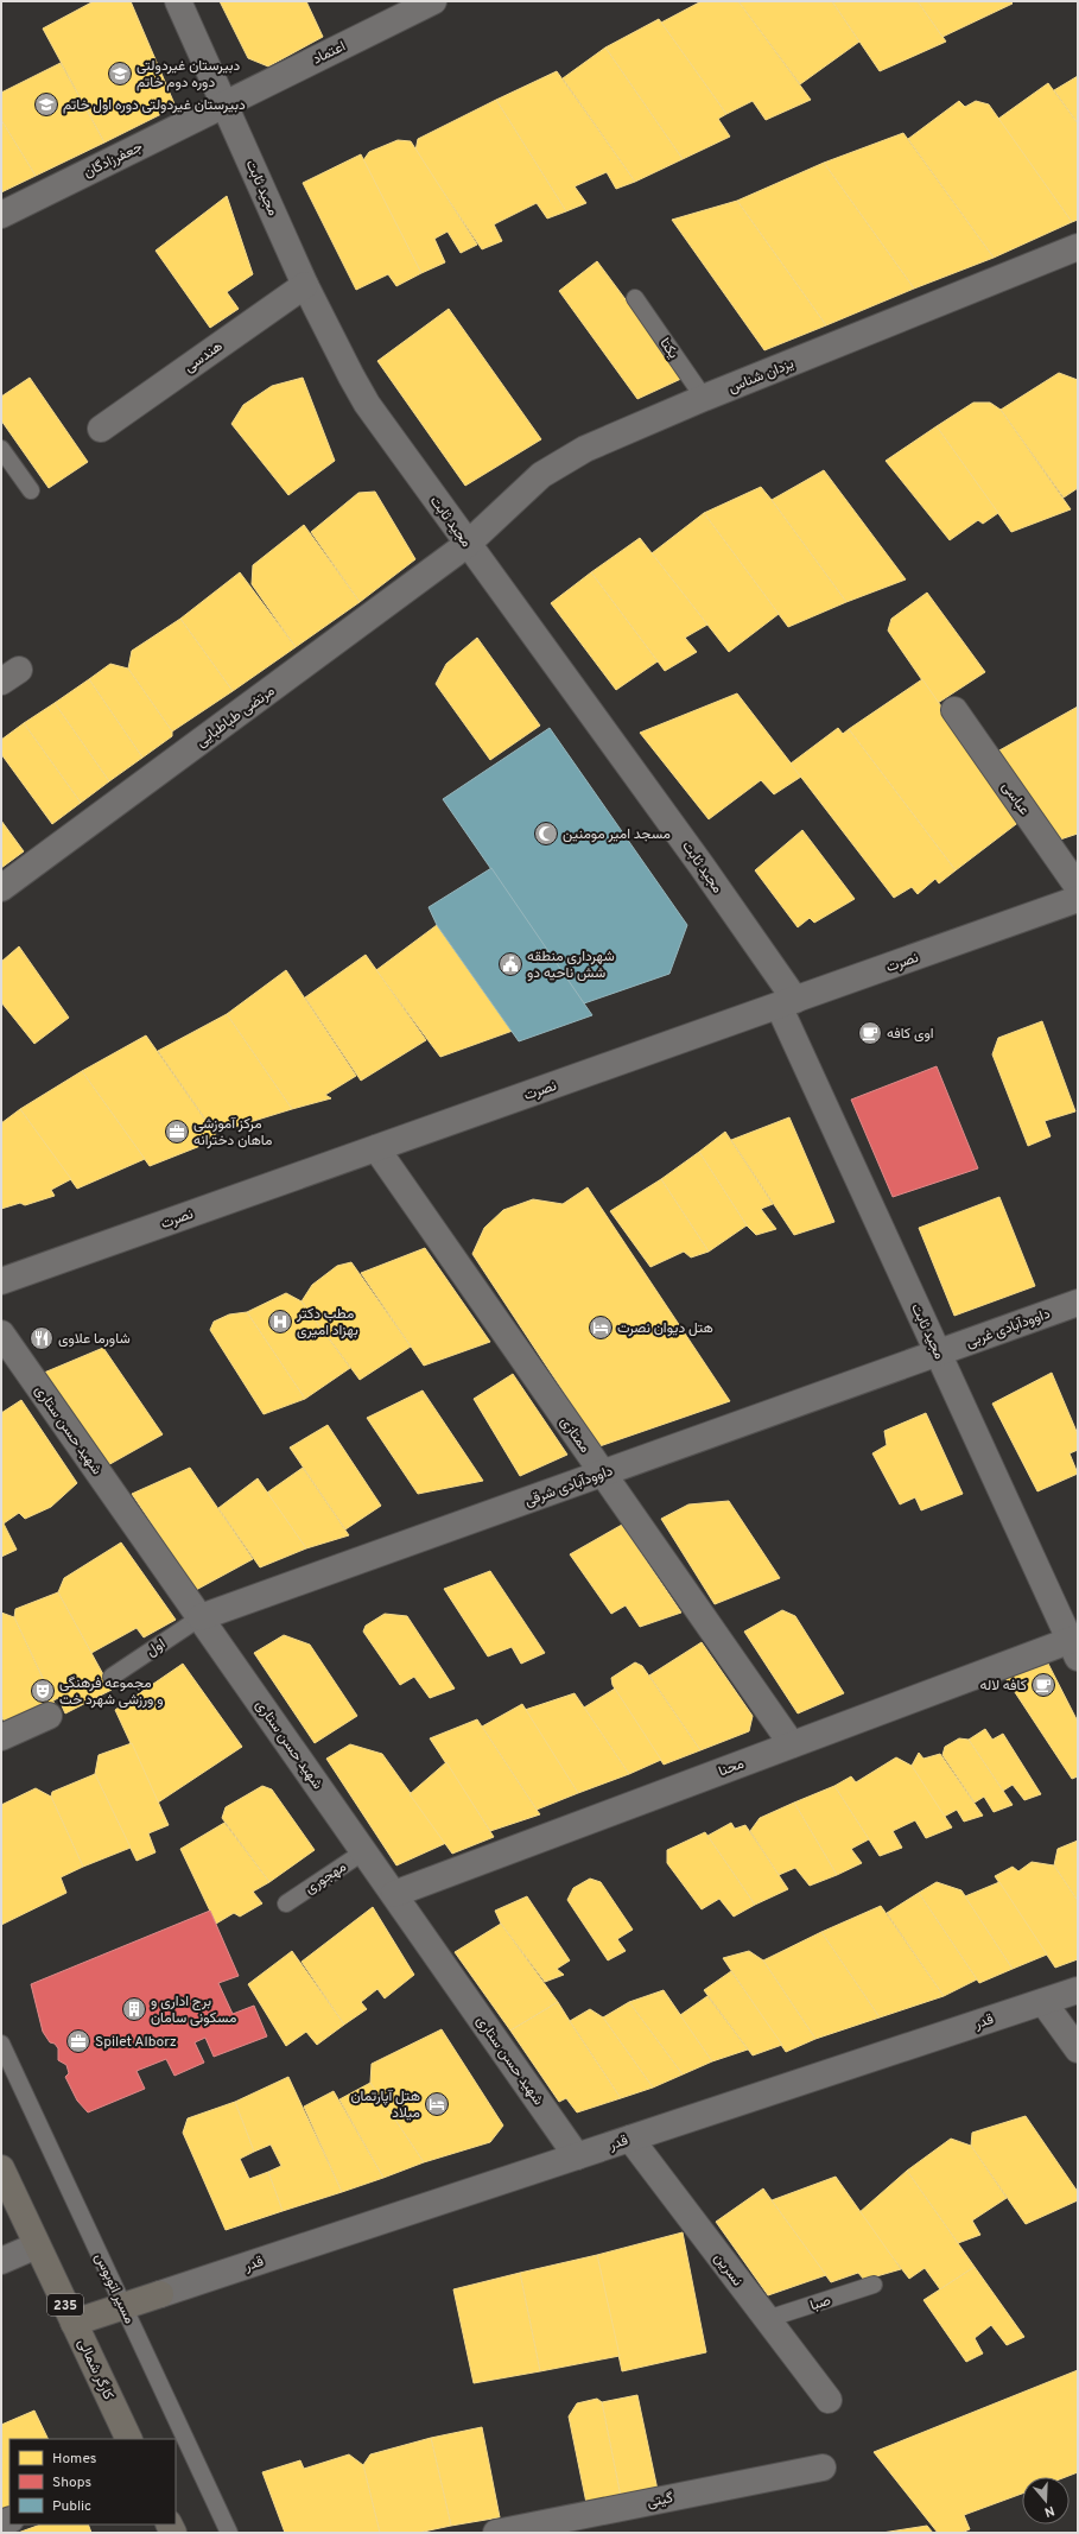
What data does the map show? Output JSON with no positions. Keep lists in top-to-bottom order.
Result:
{
  "streets": {
    "main road": ["235", "کارگر شمالی"],
    "street": [
      "اعتماد",
      "جعفرزادگان",
      "مجید ثابت",
      "هندسی",
      "یزدان شناس",
      "مرتضی طباطبایی",
      "عباسی",
      "نصرت",
      "داوودآبادی غربی",
      "شهید حسن ستاری",
      "ممتازی",
      "داوودآبادی شرقی",
      "محنا",
      "قدر",
      "نسرین",
      "گیتی"
    ],
    "lane": [
      "یکتا",
      "اول",
      "مهجوری",
      "مسیر اتوبوس",
      "صبا"
    ]
  },
  "crossings": [
    ["اعتماد", "جعفرزادگان"],
    ["اعتماد", "مجید ثابت"],
    ["جعفرزادگان", "مجید ثابت"],
    ["مجید ثابت", "هندسی"],
    ["مجید ثابت", "یزدان شناس"],
    ["مجید ثابت", "مرتضی طباطبایی"],
    ["مجید ثابت", "نصرت"],
    ["مجید ثابت", "داوودآبادی غربی"],
    ["مجید ثابت", "داوودآبادی شرقی"],
    ["مجید ثابت", "محنا"],
    ["یکتا", "یزدان شناس"],
    ["یزدان شناس", "مرتضی طباطبایی"],
    ["نصرت", "ممتازی"],
    ["داوودآبادی غربی", "داوودآبادی شرقی"],
    ["شهید حسن ستاری", "داوودآبادی شرقی"],
    ["شهید حسن ستاری", "اول"],
    ["شهید حسن ستاری", "محنا"],
    ["شهید حسن ستاری", "مهجوری"],
    ["شهید حسن ستاری", "قدر"],
    ["ممتازی", "داوودآبادی شرقی"],
    ["ممتازی", "محنا"],
    ["داوودآبادی شرقی", "اول"],
    ["قدر", "نسرین"],
    ["نسرین", "صبا"]
  ],
  "places": {
    "school or university": ["دبیرستان غیردولتی دوره دوم خاتم", "دبیرستان غیردولتی دوره اول خاتم"],
    "mosque": ["مسجد امیر مومنین"],
    "public building": ["شهرداری منطقه شش ناحیه دو"],
    "cafe": ["اوی کافه", "کافه لاله"],
    "office": ["مرکز آموزشی ماهان دخترانه", "Spilet Alborz"],
    "hospital": ["مطب دکتر بهزاد امیری"],
    "hotel": ["هتل دیوان نصرت", "هتل آپارتمان میلاد"],
    "restaurant": ["شاورما علاوی"],
    "theatre": ["مجموعه فرهنگی و ورزشی شهرد خت"],
    "building": ["برج اداری و مسکونی سامان"]
  },
  "legend": ["Homes", "Shops", "Public"],
  "north": "bottom"
}
